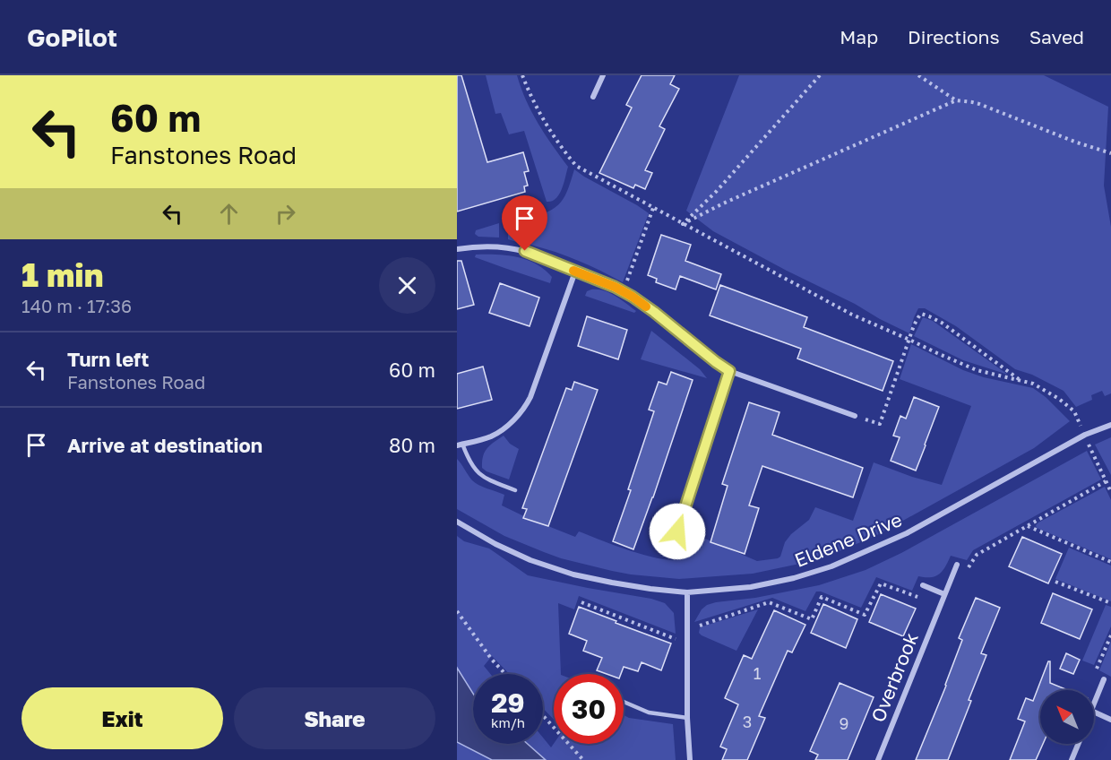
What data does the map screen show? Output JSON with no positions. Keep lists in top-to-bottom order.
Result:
{
  "streets": {
    "street": ["Eldene Drive", "Overbrook"]
  },
  "house_numbers": ["1", "3", "9"],
  "north": "top left",
  "page": {
    "header": "GoPilot",
    "nav": ["Map", "Directions", "Saved"],
    "turn": ["60 m", "Fanstones Road"],
    "heading": ["1 min", "140 m · 17:36"],
    "list": [
      {
        "name": "Turn left",
        "note": "Fanstones Road",
        "value": "60 m"
      },
      {
        "name": "Arrive at destination",
        "value": "80 m"
      }
    ],
    "speed": "29 km/h",
    "limit": "30",
    "buttons": ["Exit", "Share"]
  }
}
